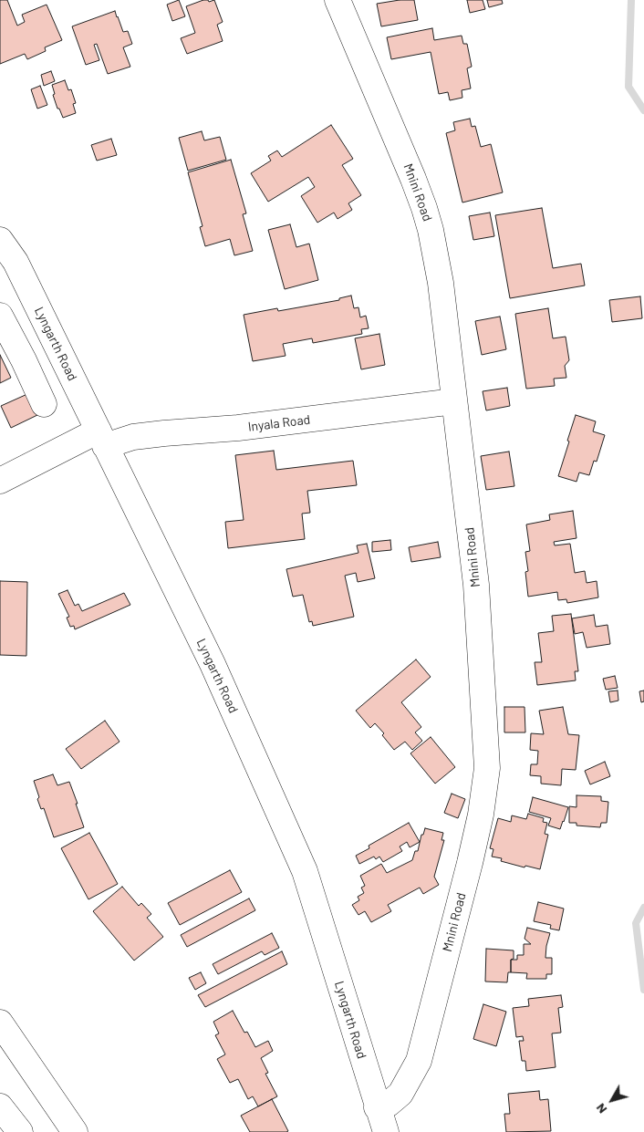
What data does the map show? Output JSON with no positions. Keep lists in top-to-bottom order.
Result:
{
  "streets": {
    "main road": ["Mnini Road", "Lyngarth Road", "Inyala Road"]
  },
  "crossings": [
    ["Mnini Road", "Lyngarth Road"],
    ["Mnini Road", "Inyala Road"],
    ["Lyngarth Road", "Inyala Road"]
  ],
  "north": "bottom left"
}
